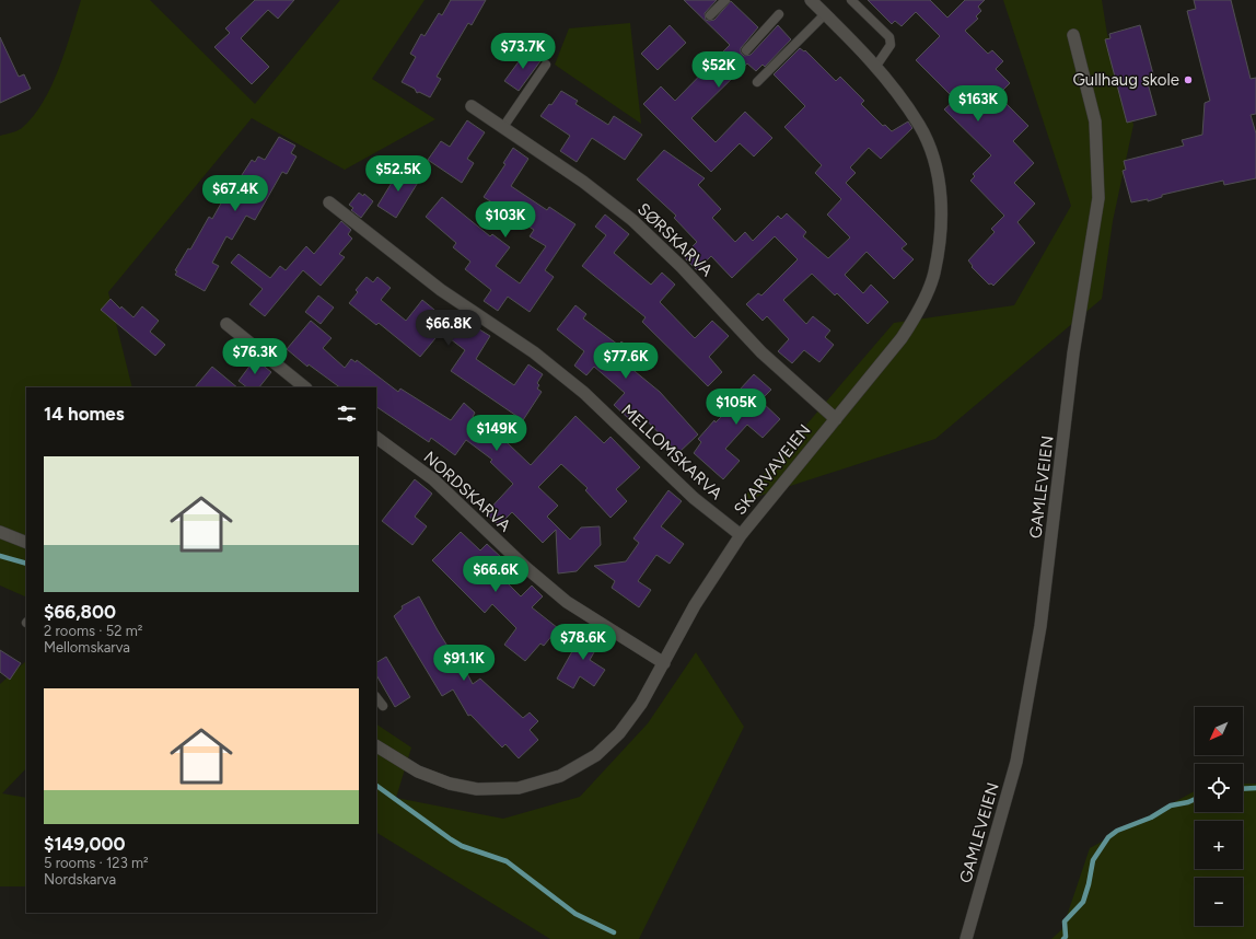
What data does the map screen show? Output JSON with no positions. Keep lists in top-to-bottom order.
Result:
{
  "streets": {
    "street": [
      "SØRSKARVA",
      "MELLOMSKARVA",
      "SKARVAVEIEN",
      "GAMLEVEIEN",
      "NORDSKARVA"
    ]
  },
  "crossings": [
    ["SØRSKARVA", "SKARVAVEIEN"],
    ["MELLOMSKARVA", "SKARVAVEIEN"],
    ["SKARVAVEIEN", "NORDSKARVA"]
  ],
  "places": ["Gullhaug skole"],
  "north": "bottom left",
  "page": {
    "price": [
      "$73.7K",
      "$52K",
      "$163K",
      "$52.5K",
      "$67.4K",
      "$103K",
      "$66.8K",
      "$76.3K",
      "$77.6K",
      "$105K",
      "$149K",
      "$66.6K",
      "$78.6K",
      "$91.1K"
    ],
    "heading": "14 homes",
    "list": [
      {
        "name": "$66,800",
        "note": "2 rooms · 52 m² · Mellomskarva"
      },
      {
        "name": "$149,000",
        "note": "5 rooms · 123 m² · Nordskarva"
      }
    ],
    "map_buttons": ["+", "−"]
  }
}
